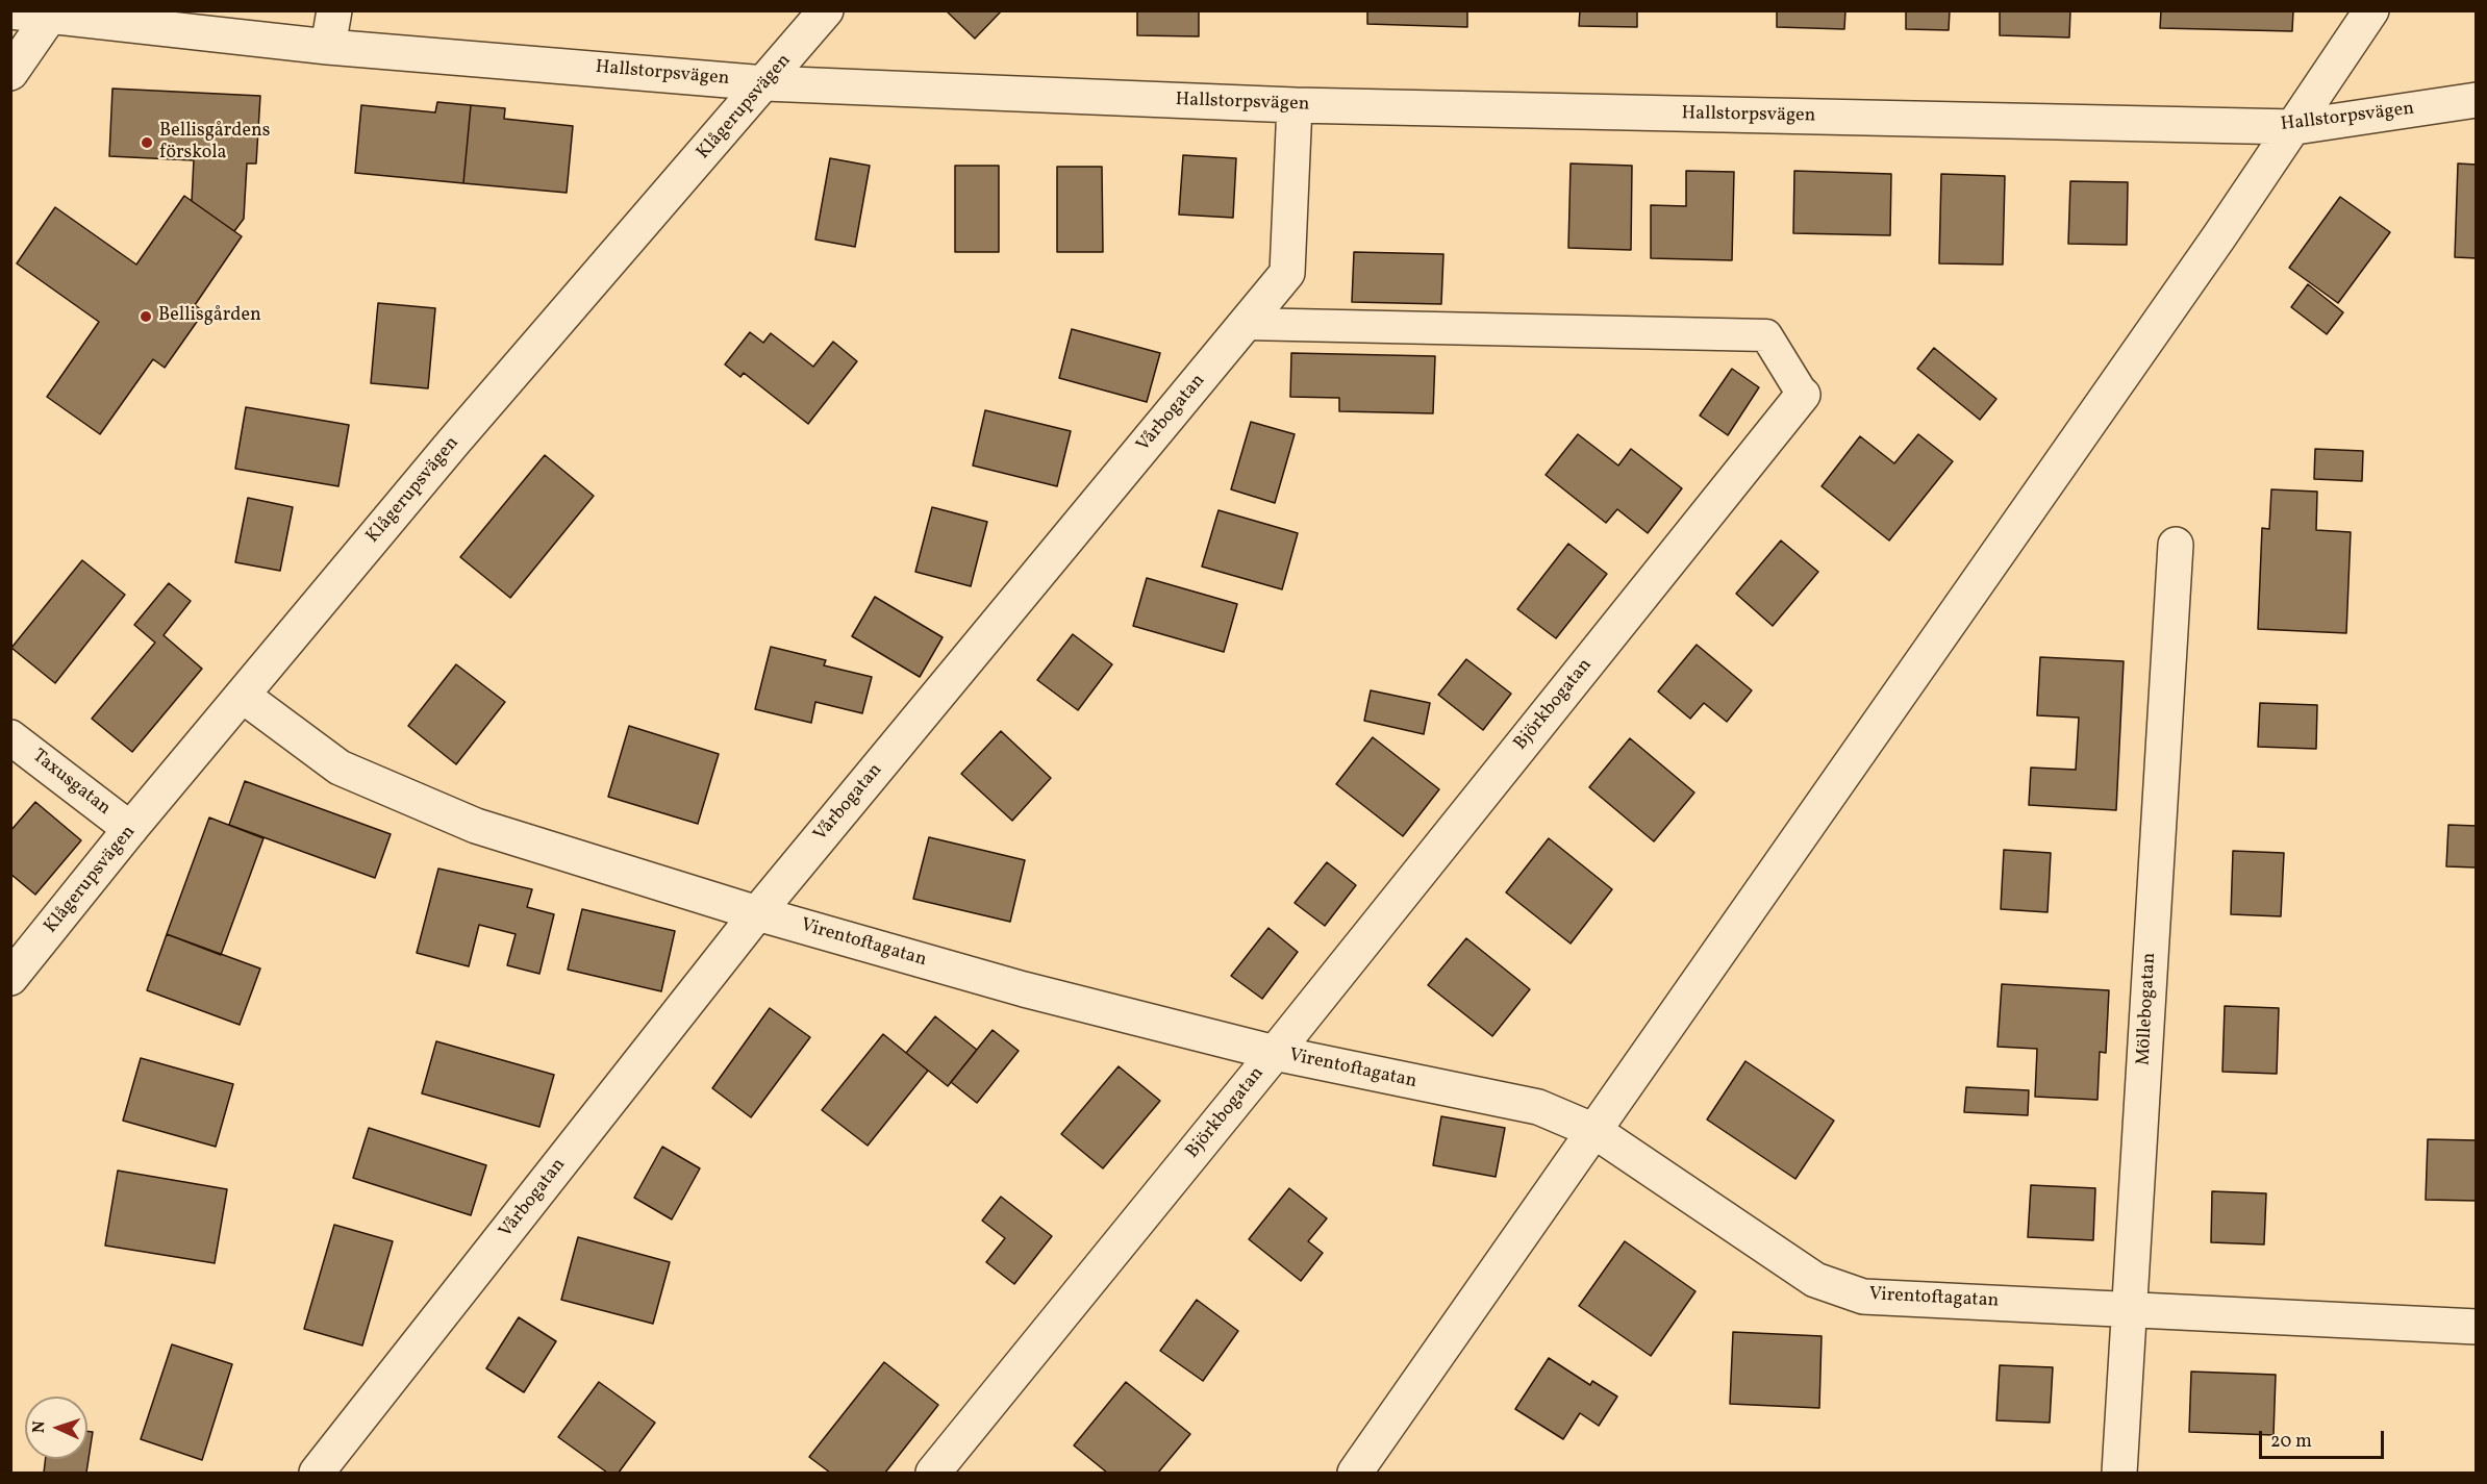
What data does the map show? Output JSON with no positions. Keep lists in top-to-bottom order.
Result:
{
  "streets": {
    "street": [
      "Hallstorpsvägen",
      "Klågerupsvägen",
      "Vårbogatan",
      "Björkbogatan",
      "Taxusgatan",
      "Virentoftagatan",
      "Möllebogatan"
    ]
  },
  "crossings": [
    ["Hallstorpsvägen", "Klågerupsvägen"],
    ["Hallstorpsvägen", "Vårbogatan"],
    ["Klågerupsvägen", "Taxusgatan"],
    ["Klågerupsvägen", "Virentoftagatan"],
    ["Vårbogatan", "Björkbogatan"],
    ["Vårbogatan", "Virentoftagatan"],
    ["Björkbogatan", "Virentoftagatan"],
    ["Virentoftagatan", "Möllebogatan"]
  ],
  "places": ["Bellisgårdens förskola", "Bellisgården"],
  "scale_bar": "20 m",
  "north": "left"
}
